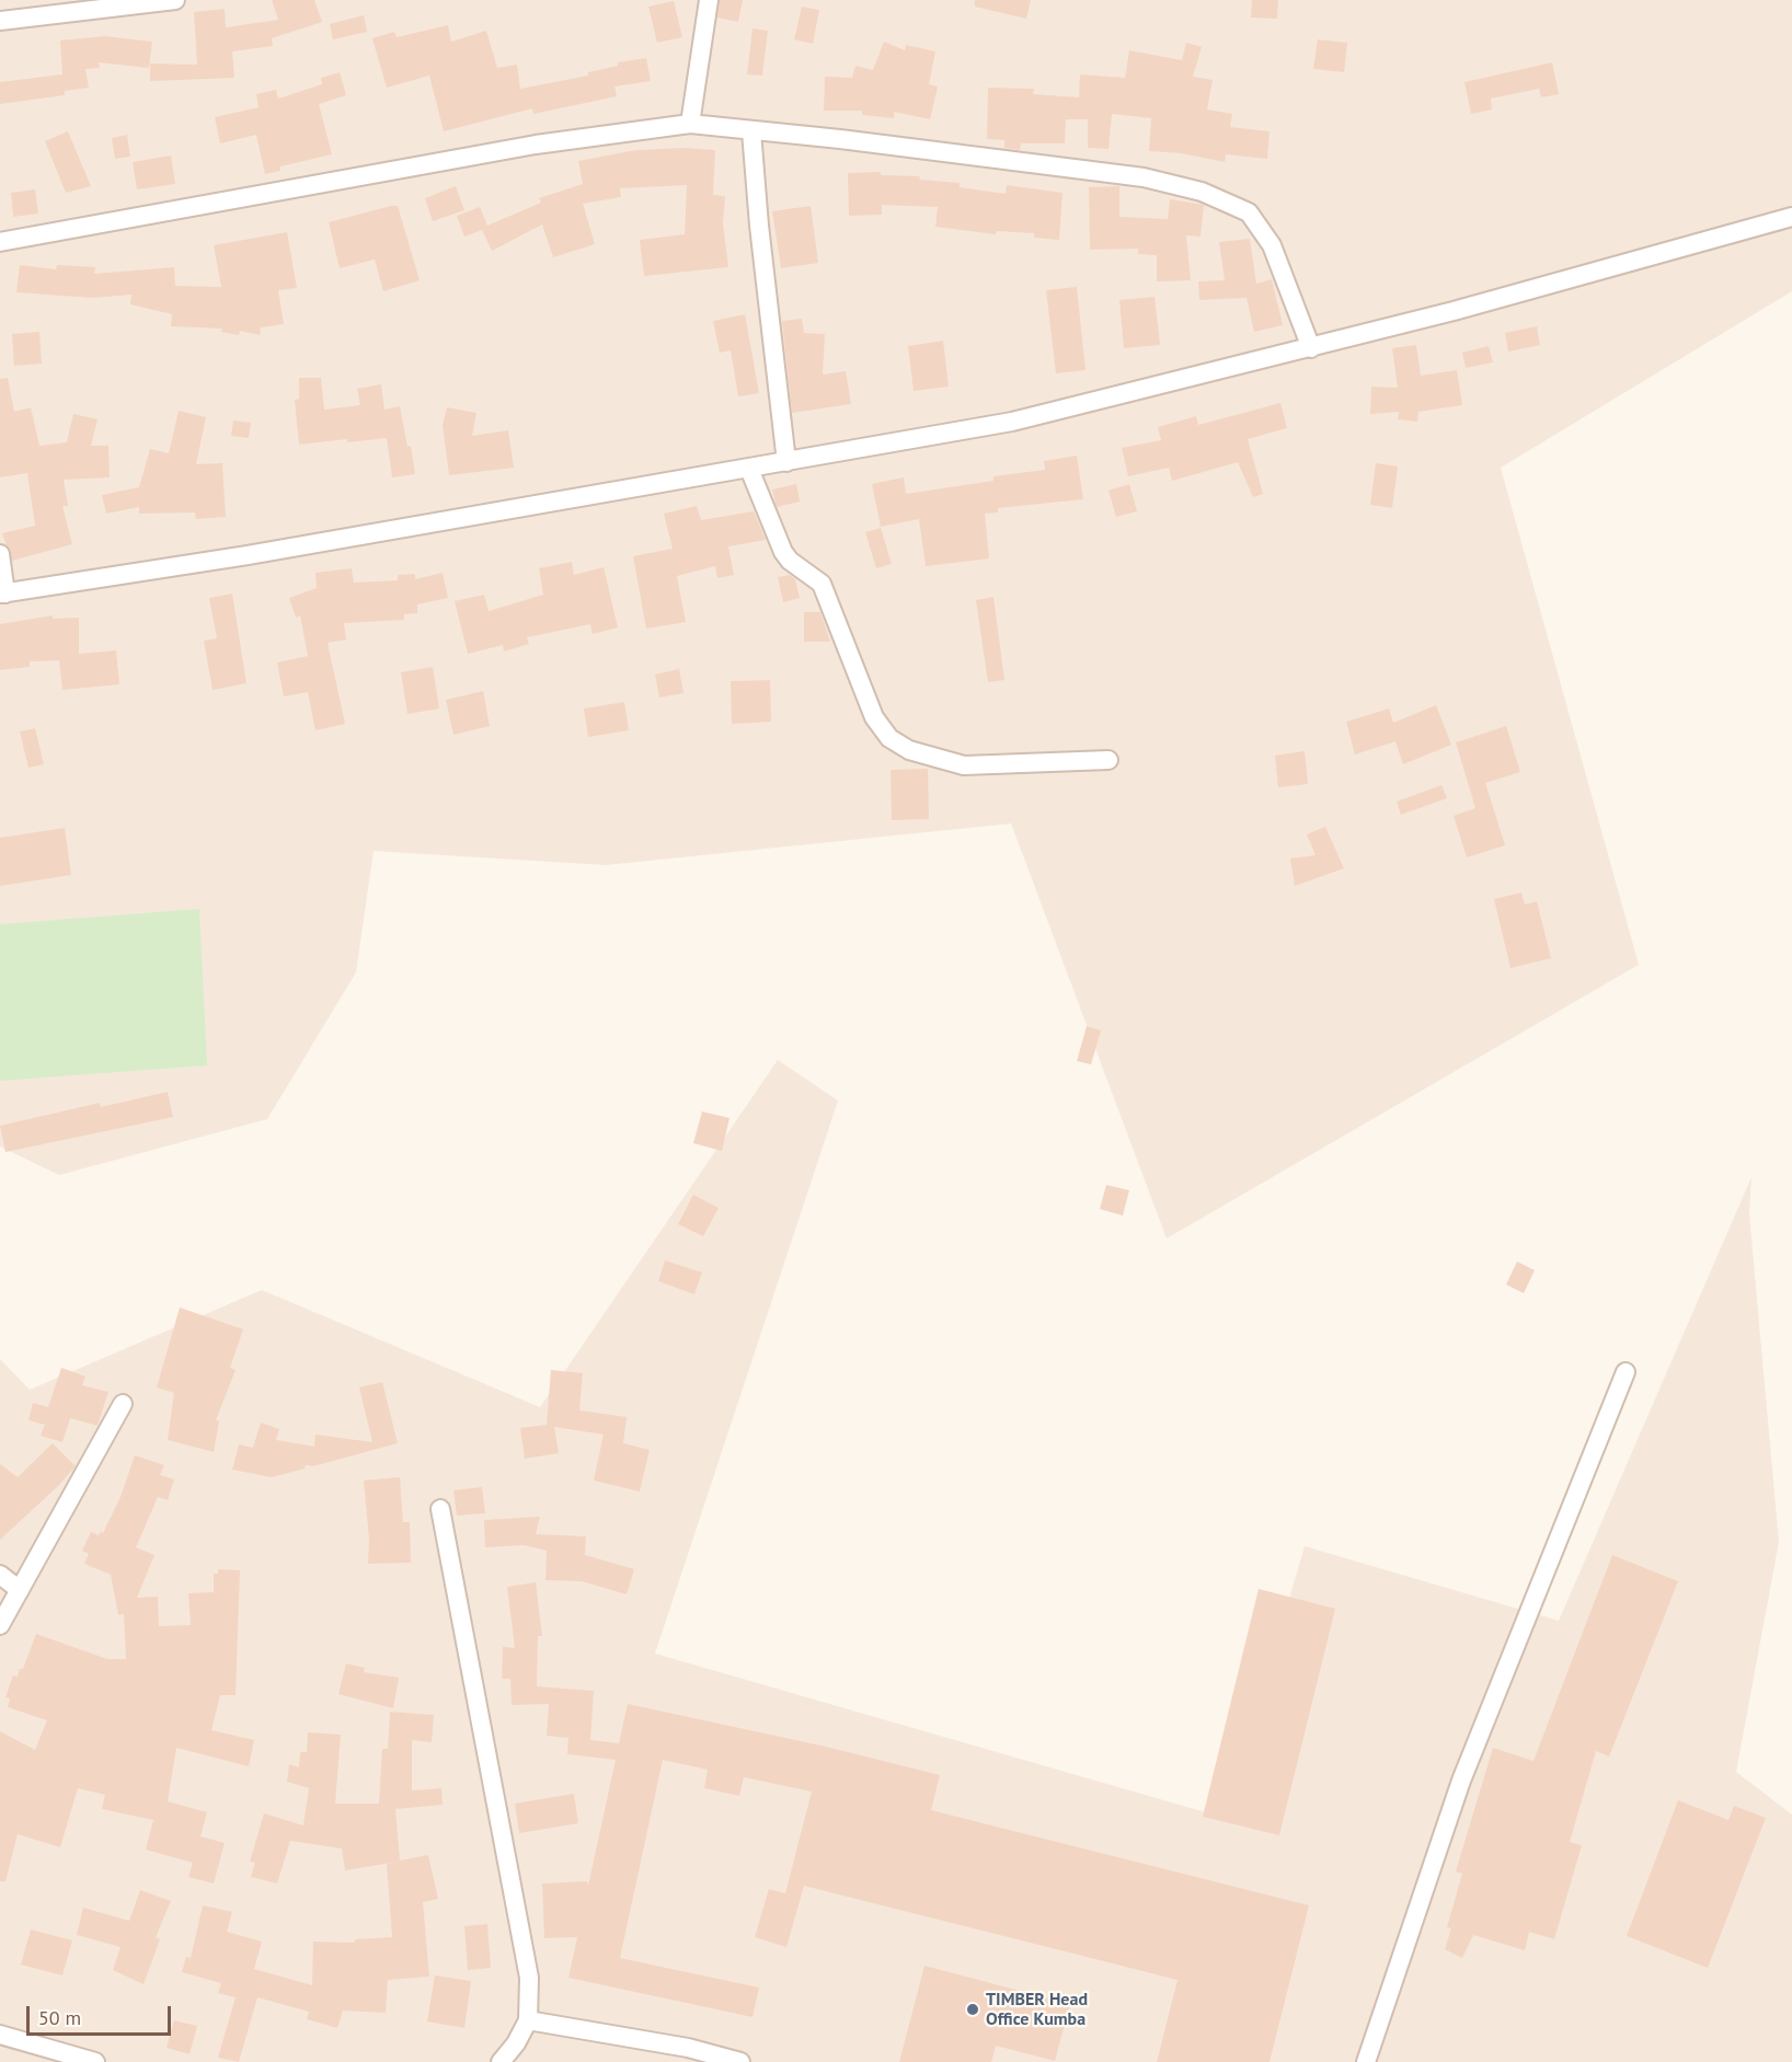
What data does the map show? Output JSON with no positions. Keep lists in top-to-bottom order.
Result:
{
  "places": ["TIMBER Head Office Kumba"],
  "scale_bar": "50 m"
}
